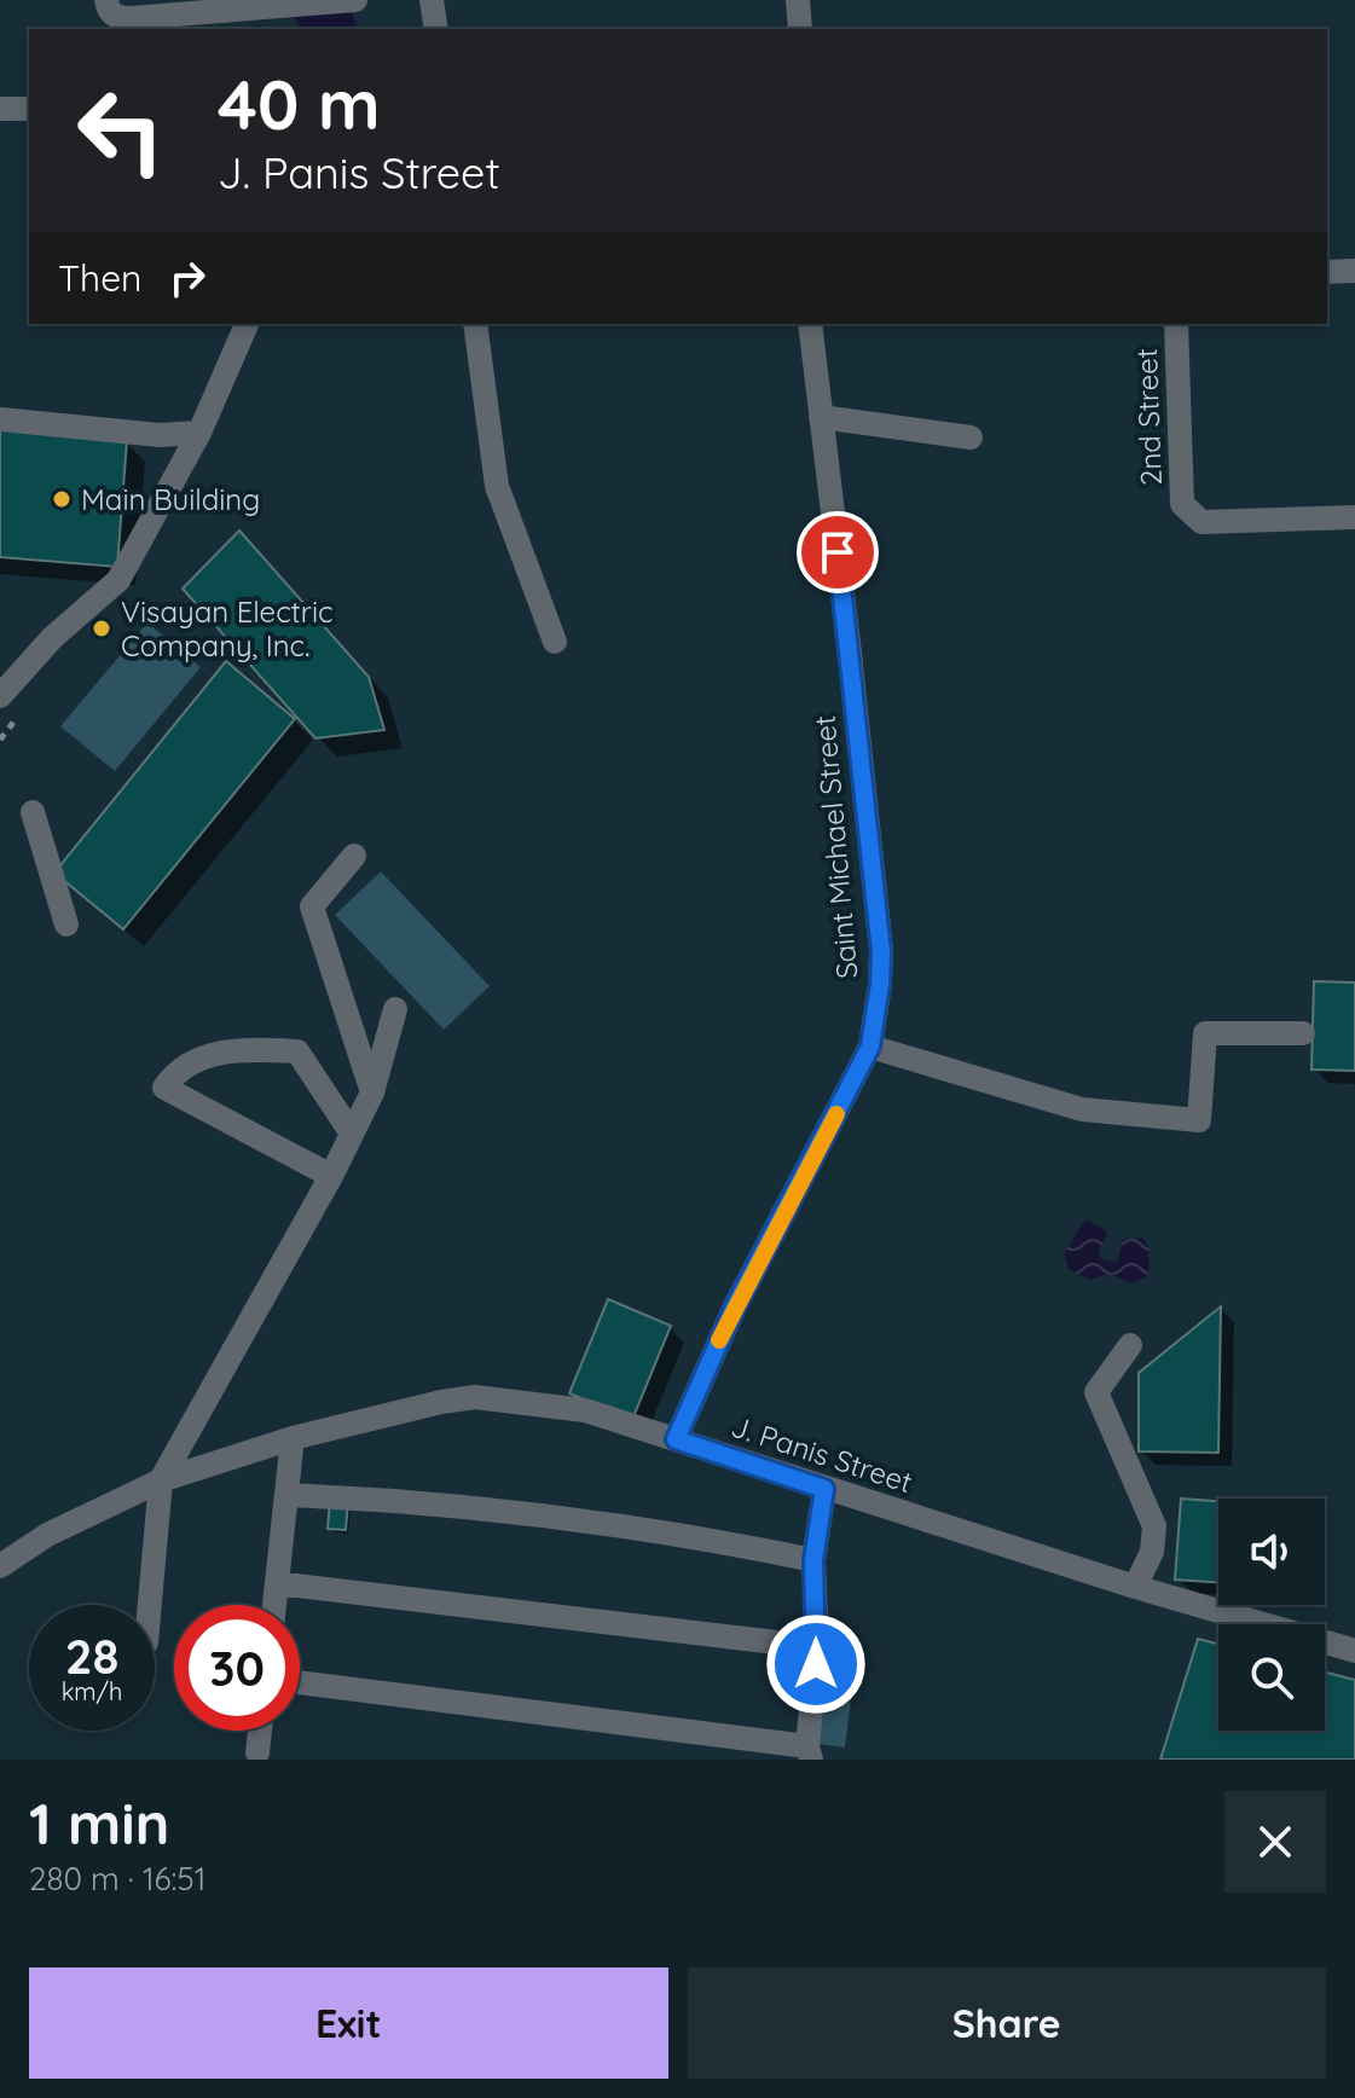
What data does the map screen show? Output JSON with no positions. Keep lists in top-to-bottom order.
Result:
{
  "streets": {
    "street": ["2nd Street", "Saint Michael Street", "J. Panis Street"]
  },
  "crossings": [
    ["Saint Michael Street", "J. Panis Street"]
  ],
  "places": ["Main Building", "Visayan Electric Company, Inc."],
  "page": {
    "turn": ["40 m", "J. Panis Street"],
    "then": "Then",
    "speed": "28 km/h",
    "limit": "30",
    "heading": ["1 min", "280 m · 16:51"],
    "buttons": ["Exit", "Share"]
  }
}
